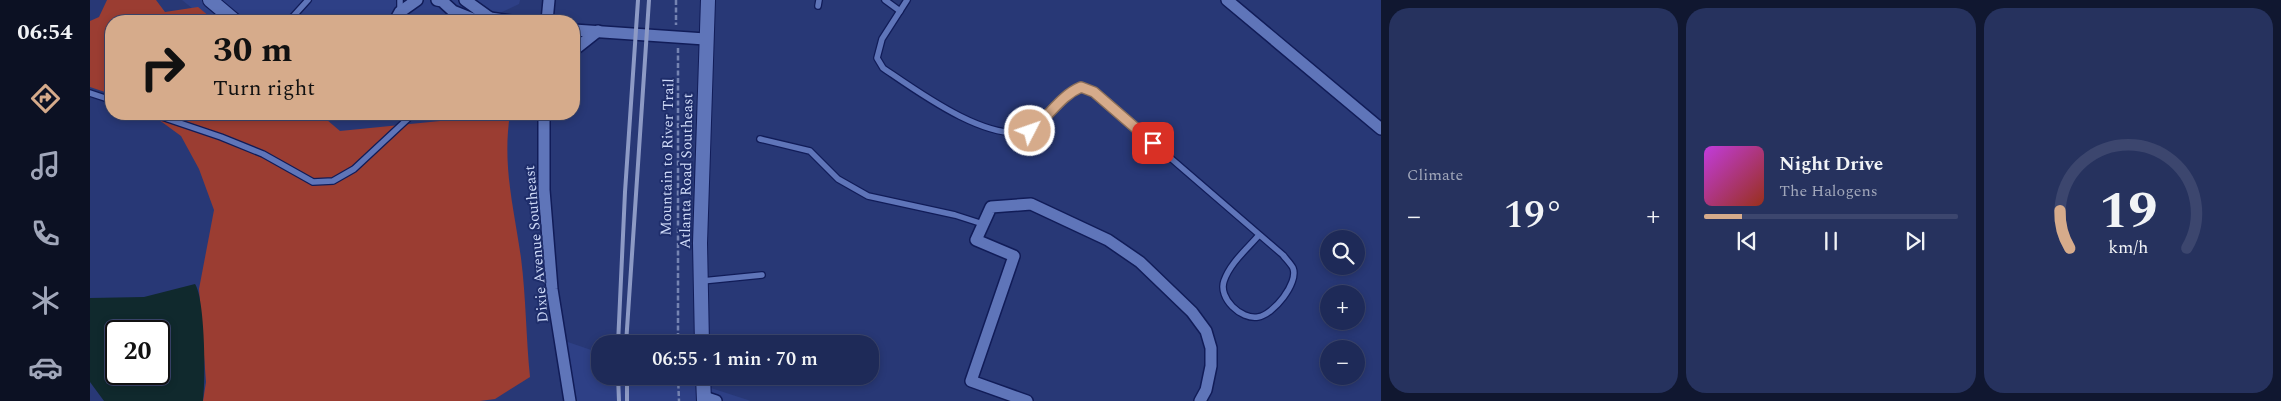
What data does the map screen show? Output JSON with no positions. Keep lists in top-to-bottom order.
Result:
{
  "streets": {
    "main road": ["Atlanta Road Southeast"],
    "street": ["Dixie Avenue Southeast"],
    "path": ["Mountain to River Trail"]
  },
  "page": {
    "tabs": "06:54",
    "tile": "Climate",
    "turn": ["30 m", "Turn right"],
    "song": ["Night Drive", "The Halogens"],
    "heat": ["−", "19°", "+"],
    "map_buttons": ["+", "−"],
    "limit": "20",
    "trip": "06:55 · 1 min · 70 m",
    "gauge": ["19", "km/h"]
  }
}
